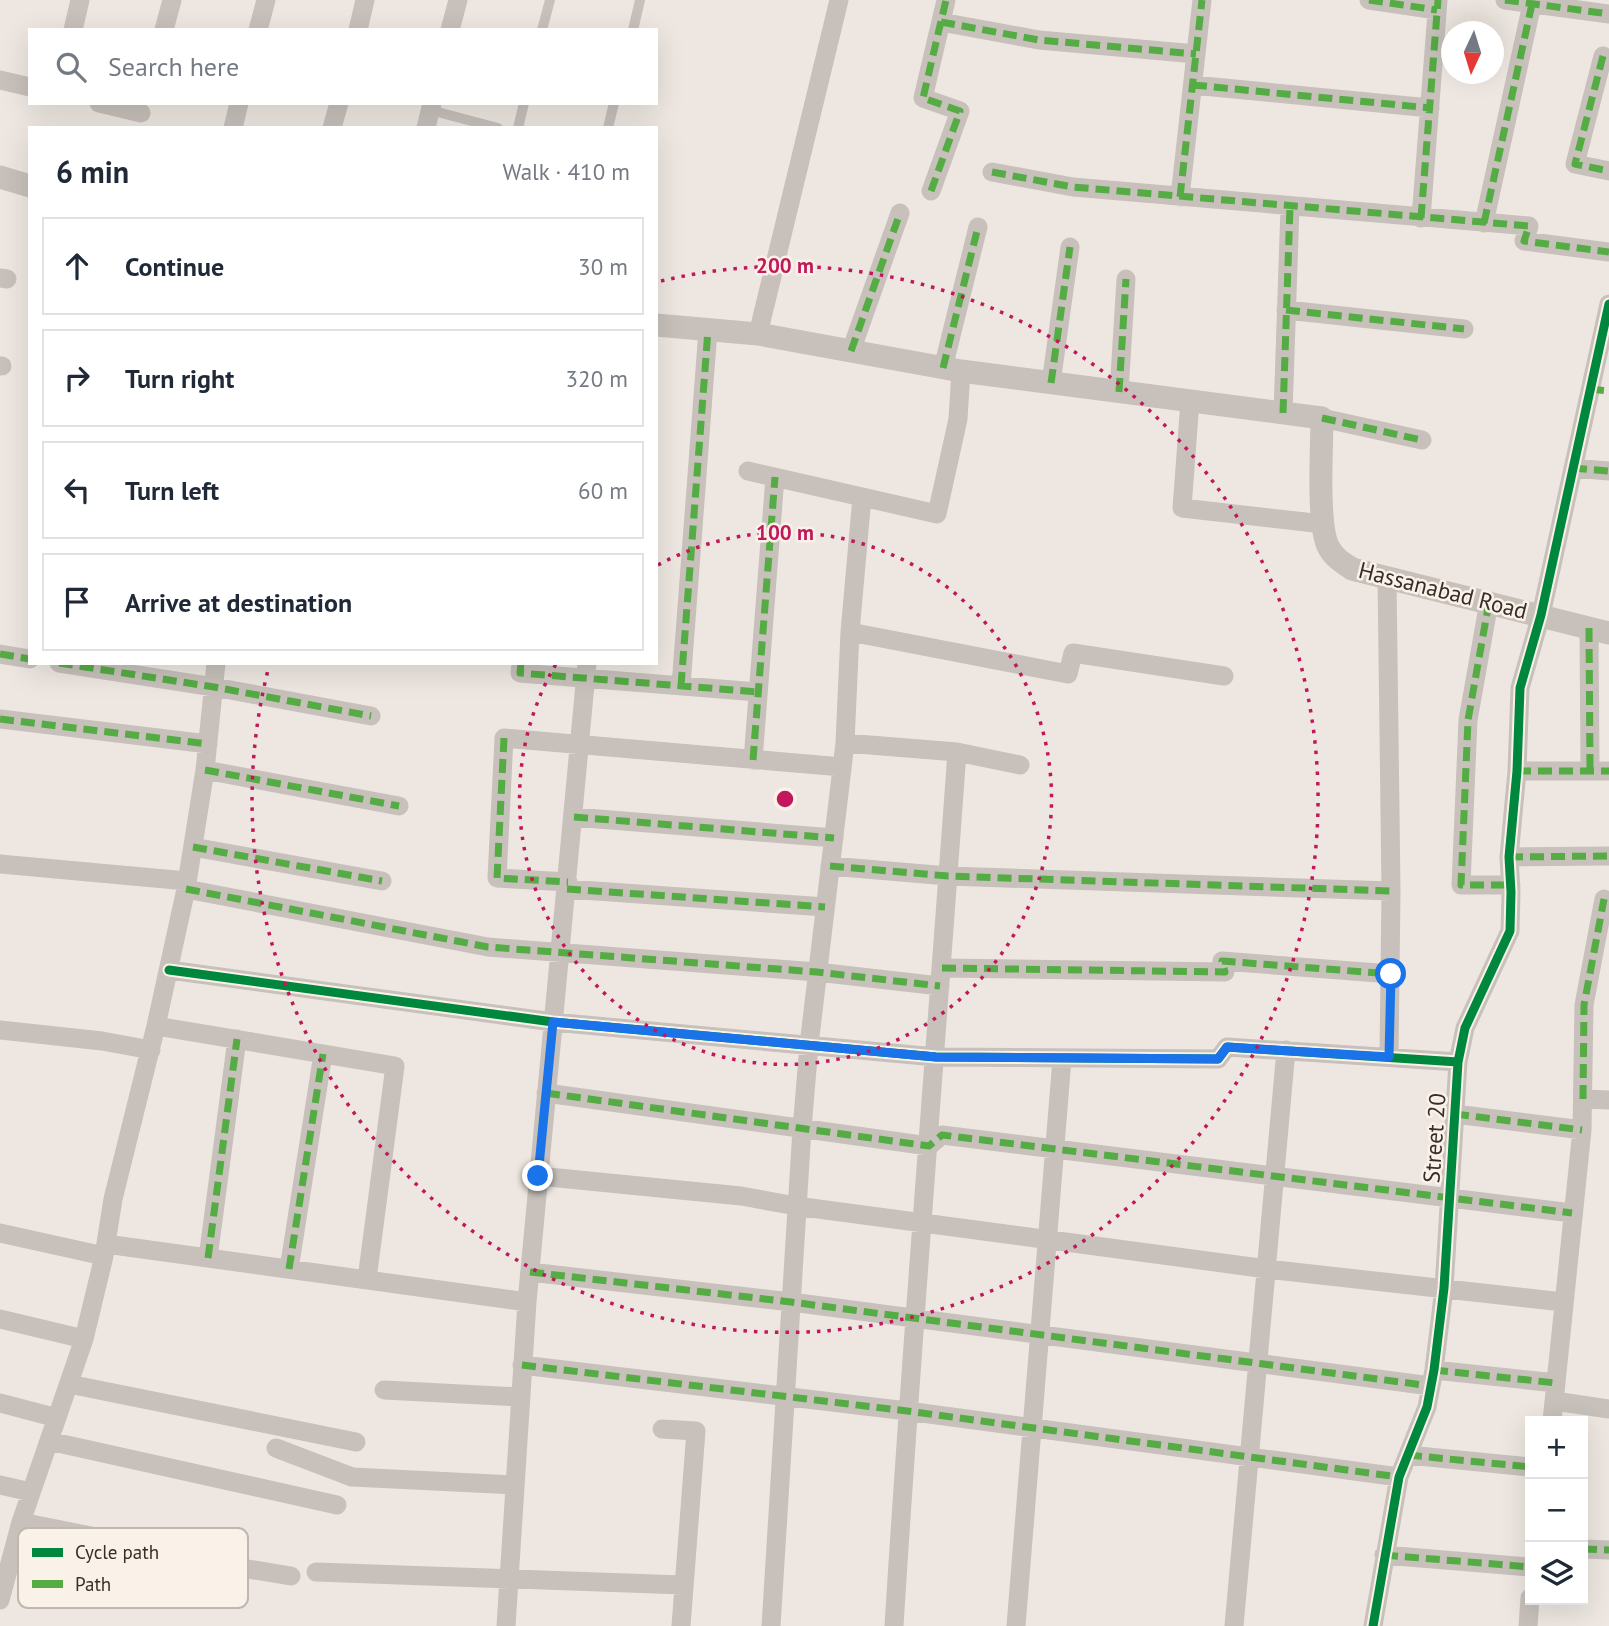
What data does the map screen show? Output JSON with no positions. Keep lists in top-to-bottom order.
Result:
{
  "streets": {
    "street": ["Hassanabad Road", "Street 20"]
  },
  "crossings": [
    ["Hassanabad Road", "Street 20"]
  ],
  "legend": ["Cycle path", "Path"],
  "north": "bottom",
  "page": {
    "search": "Search here",
    "heading": ["6 min", "Walk · 410 m"],
    "list": [
      ["Continue", "30 m"],
      ["Turn right", "320 m"],
      ["Turn left", "60 m"],
      "Arrive at destination"
    ],
    "map_buttons": ["+", "−"]
  },
  "rings": ["200 m", "100 m"]
}
